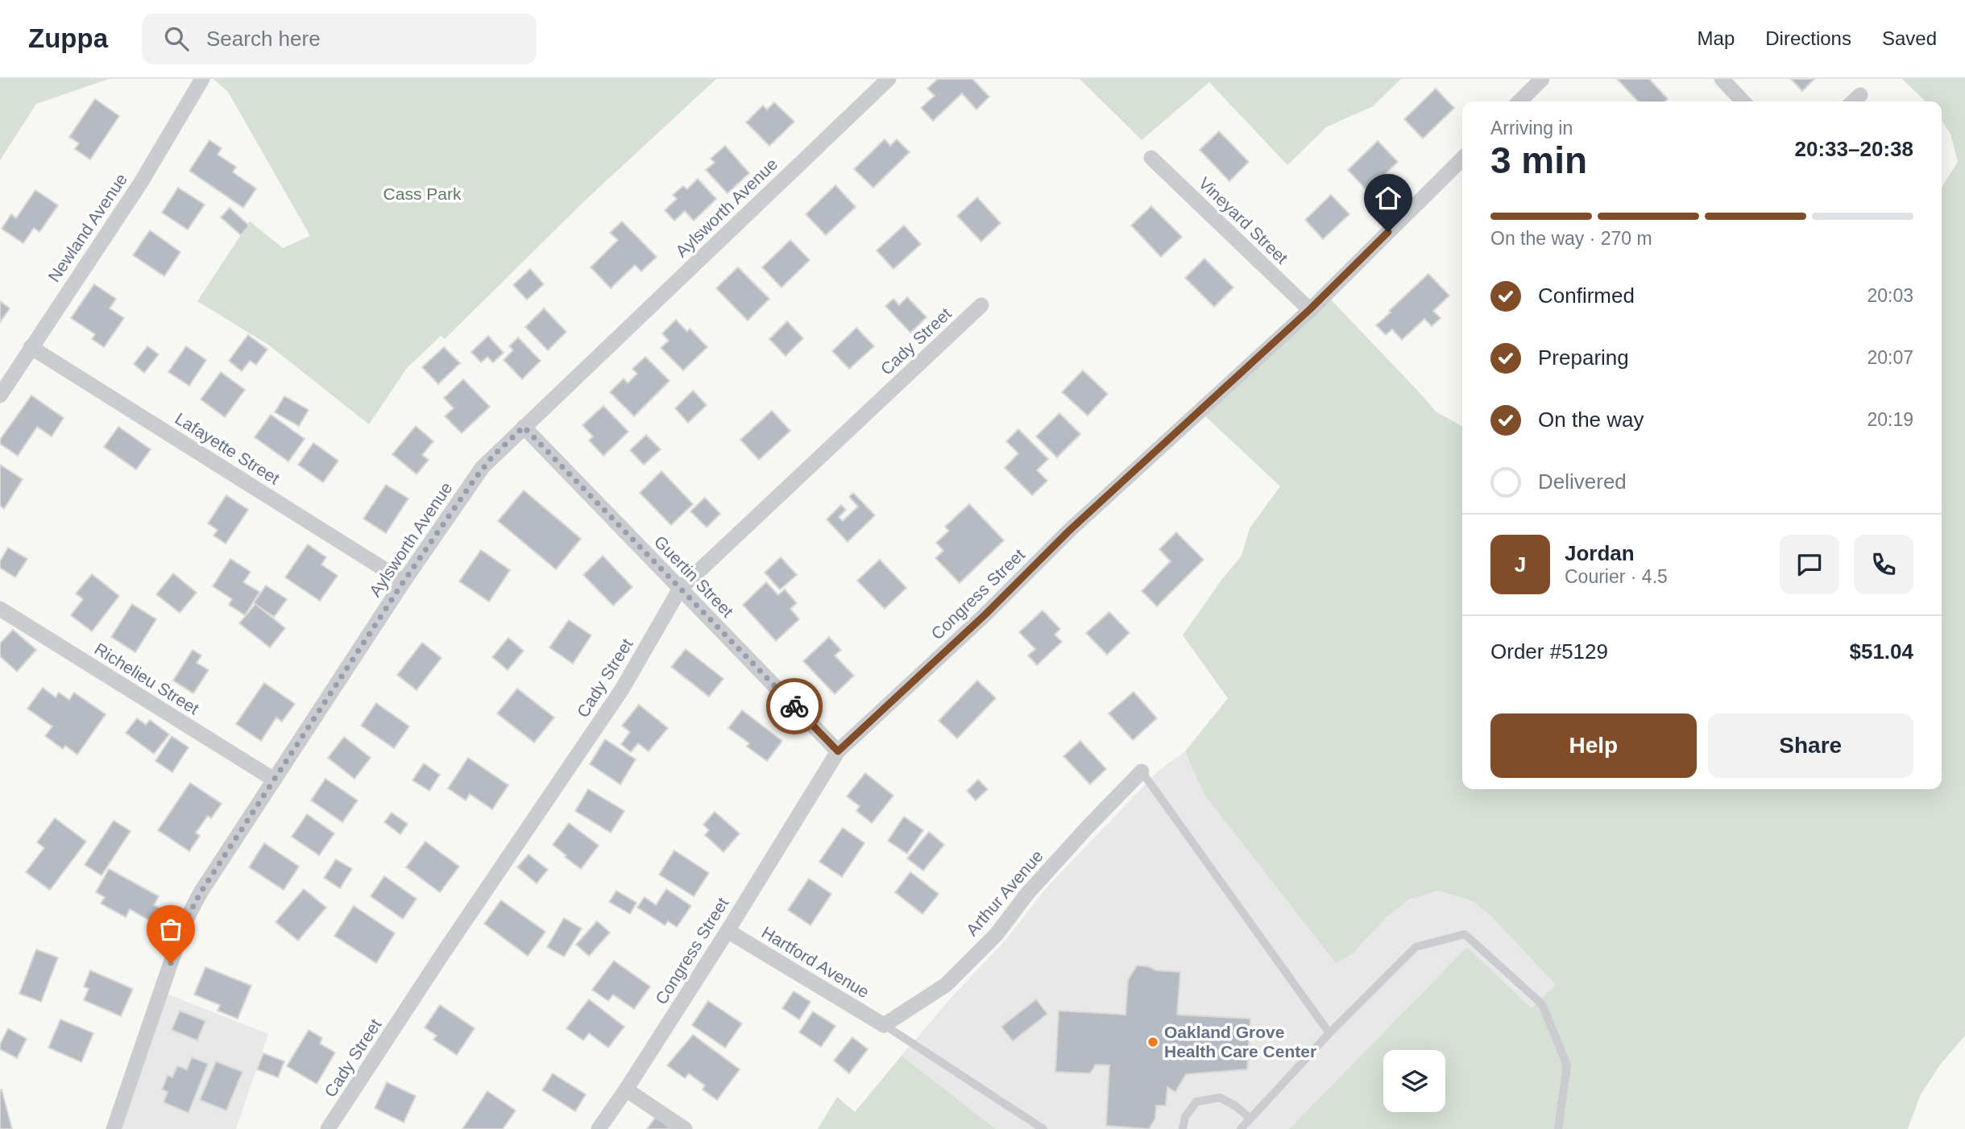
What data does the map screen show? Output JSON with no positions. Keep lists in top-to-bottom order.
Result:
{
  "streets": {
    "street": [
      "Aylsworth Avenue",
      "Vineyard Street",
      "Newland Avenue",
      "Cady Street",
      "Lafayette Street",
      "Guertin Street",
      "Congress Street",
      "Richelieu Street",
      "Arthur Avenue",
      "Hartford Avenue"
    ]
  },
  "crossings": [
    ["Aylsworth Avenue", "Lafayette Street"],
    ["Aylsworth Avenue", "Guertin Street"],
    ["Aylsworth Avenue", "Richelieu Street"],
    ["Vineyard Street", "Congress Street"],
    ["Newland Avenue", "Lafayette Street"],
    ["Cady Street", "Guertin Street"],
    ["Guertin Street", "Congress Street"],
    ["Congress Street", "Hartford Avenue"],
    ["Arthur Avenue", "Hartford Avenue"]
  ],
  "parks": ["Cass Park"],
  "places": ["Oakland Grove Health Care Center"],
  "page": {
    "header": "Zuppa",
    "search": "Search here",
    "nav": ["Map", "Directions", "Saved"],
    "heading": ["3 min", "Arriving in", "20:33–20:38"],
    "panel": [
      "Jordan",
      "Courier · 4.5",
      "Order #5129",
      "$51.04"
    ],
    "bar": "On the way · 270 m",
    "list": [
      ["Confirmed", "20:03"],
      ["Preparing", "20:07"],
      ["On the way", "20:19"],
      "Delivered"
    ],
    "round": "J",
    "buttons": ["Help", "Share"]
  }
}
